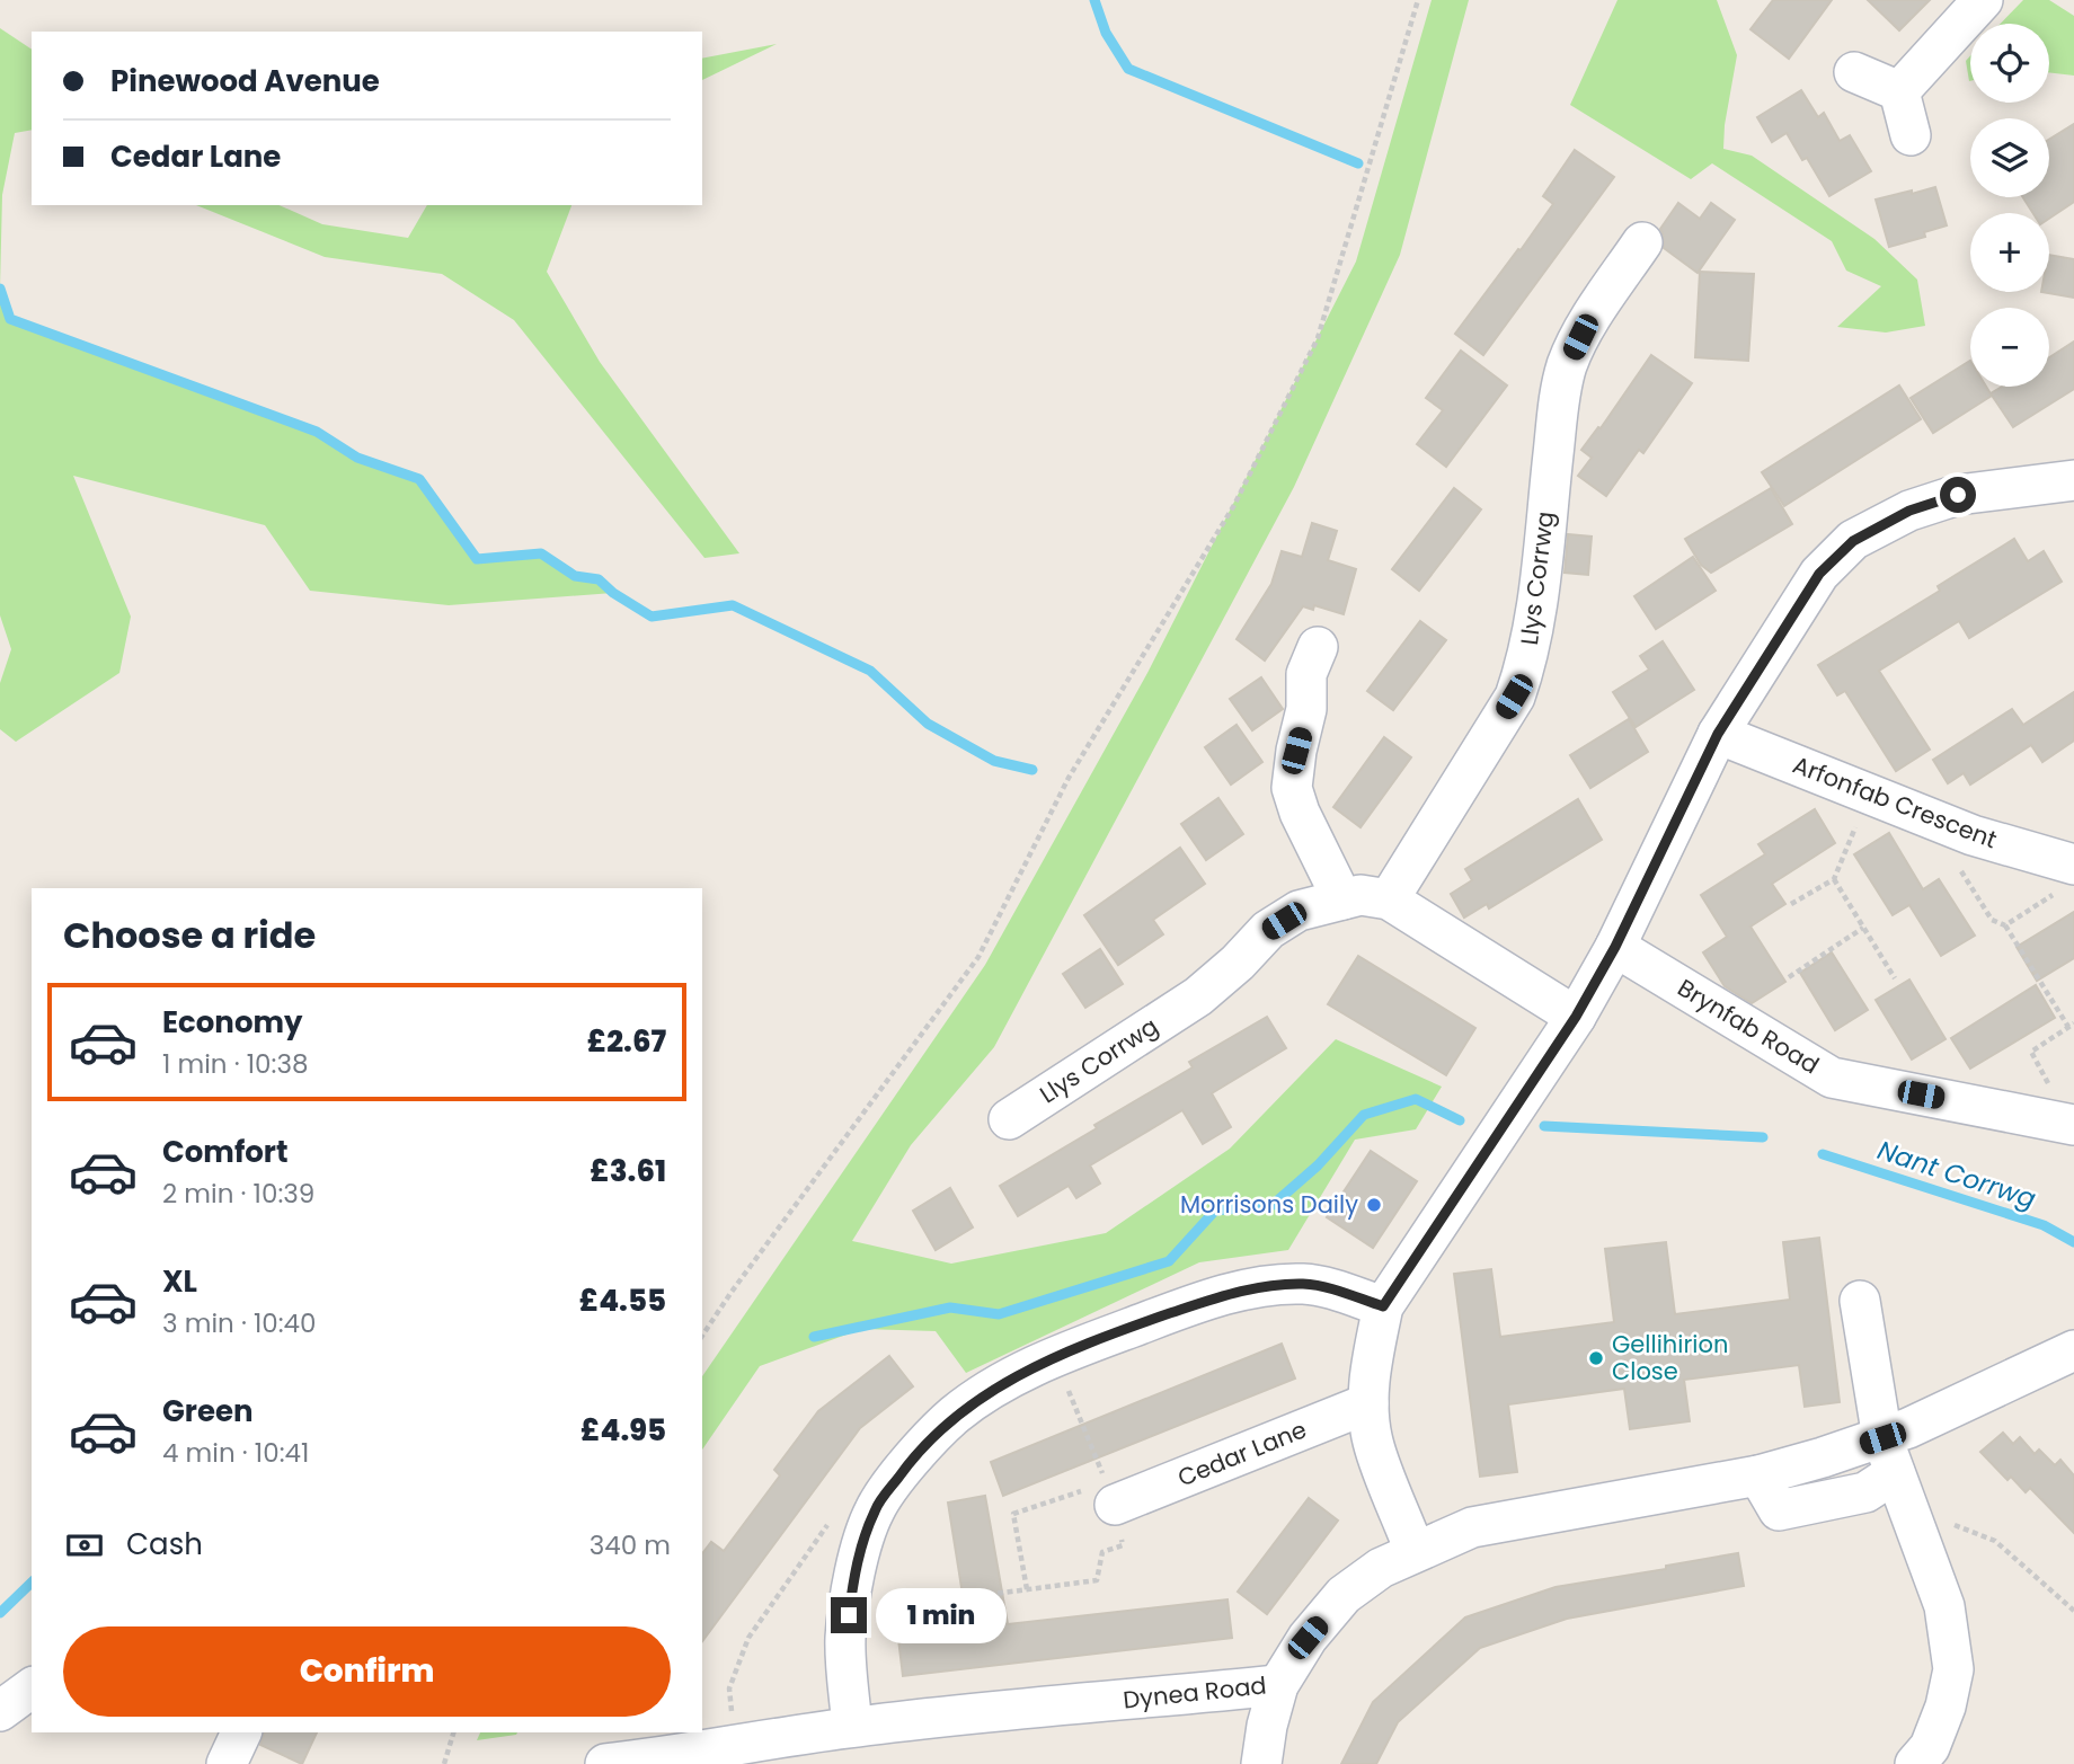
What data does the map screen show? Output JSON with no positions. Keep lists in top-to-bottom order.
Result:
{
  "streets": {
    "street": [
      "Llys Corrwg",
      "Arfonfab Crescent",
      "Brynfab Road",
      "Cedar Lane",
      "Dynea Road"
    ]
  },
  "water": ["Nant Corrwg"],
  "places": ["Morrisons Daily", "Gellihirion Close"],
  "page": {
    "map_buttons": ["+", "−"],
    "banner": ["Pinewood Avenue", "Cedar Lane"],
    "heading": "Choose a ride",
    "list": [
      {
        "name": "Economy",
        "note": "1 min · 10:38",
        "value": "£2.67"
      },
      {
        "name": "Comfort",
        "note": "2 min · 10:39",
        "value": "£3.61"
      },
      {
        "name": "XL",
        "note": "3 min · 10:40",
        "value": "£4.55"
      },
      {
        "name": "Green",
        "note": "4 min · 10:41",
        "value": "£4.95"
      }
    ],
    "pay": ["Cash", "340 m"],
    "bubble": "1 min",
    "buttons": "Confirm"
  }
}
